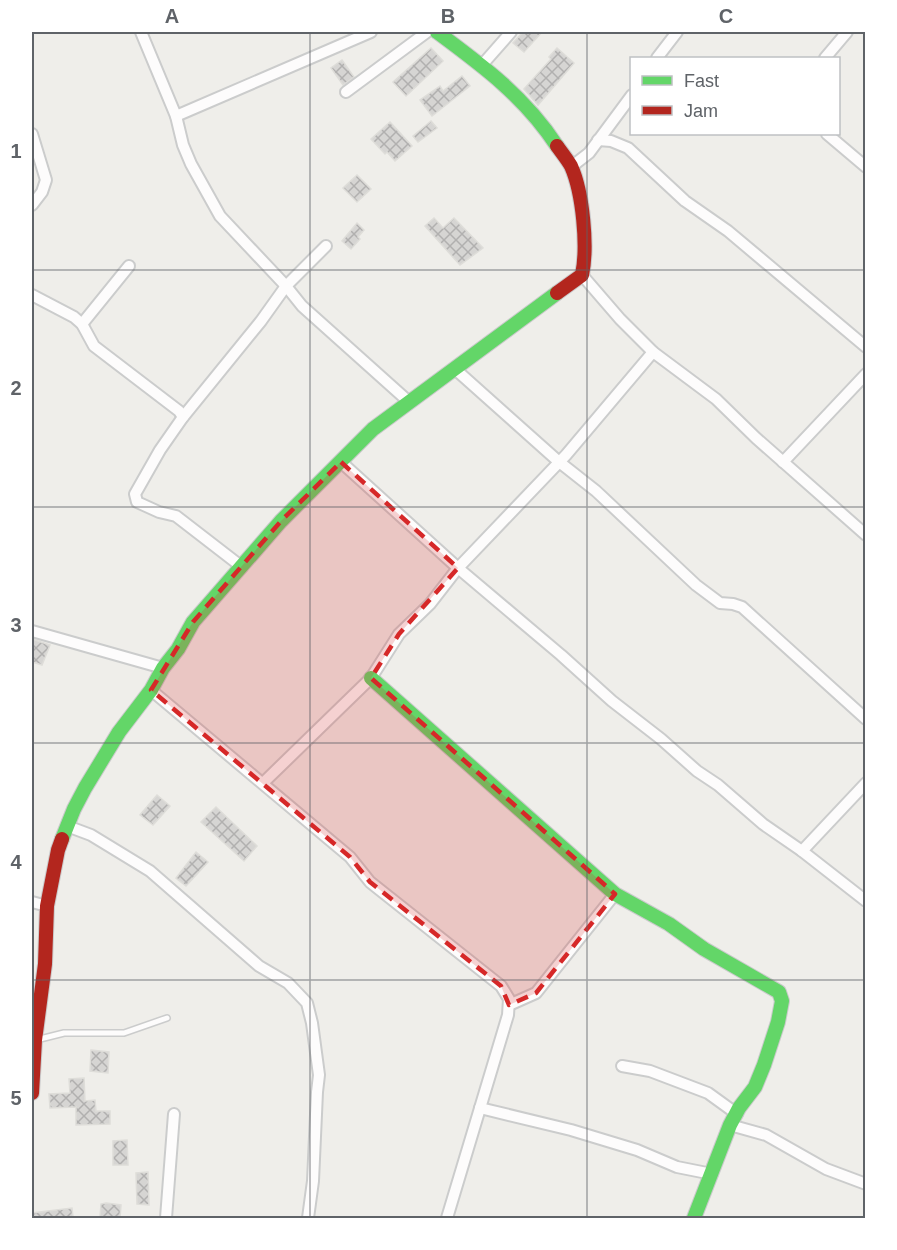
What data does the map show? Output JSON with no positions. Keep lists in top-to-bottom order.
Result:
{
  "legend": ["Fast", "Jam"],
  "grid": {
    "columns": ["A", "B", "C"],
    "rows": [
      "1",
      "2",
      "3",
      "4",
      "5"
    ]
  }
}
